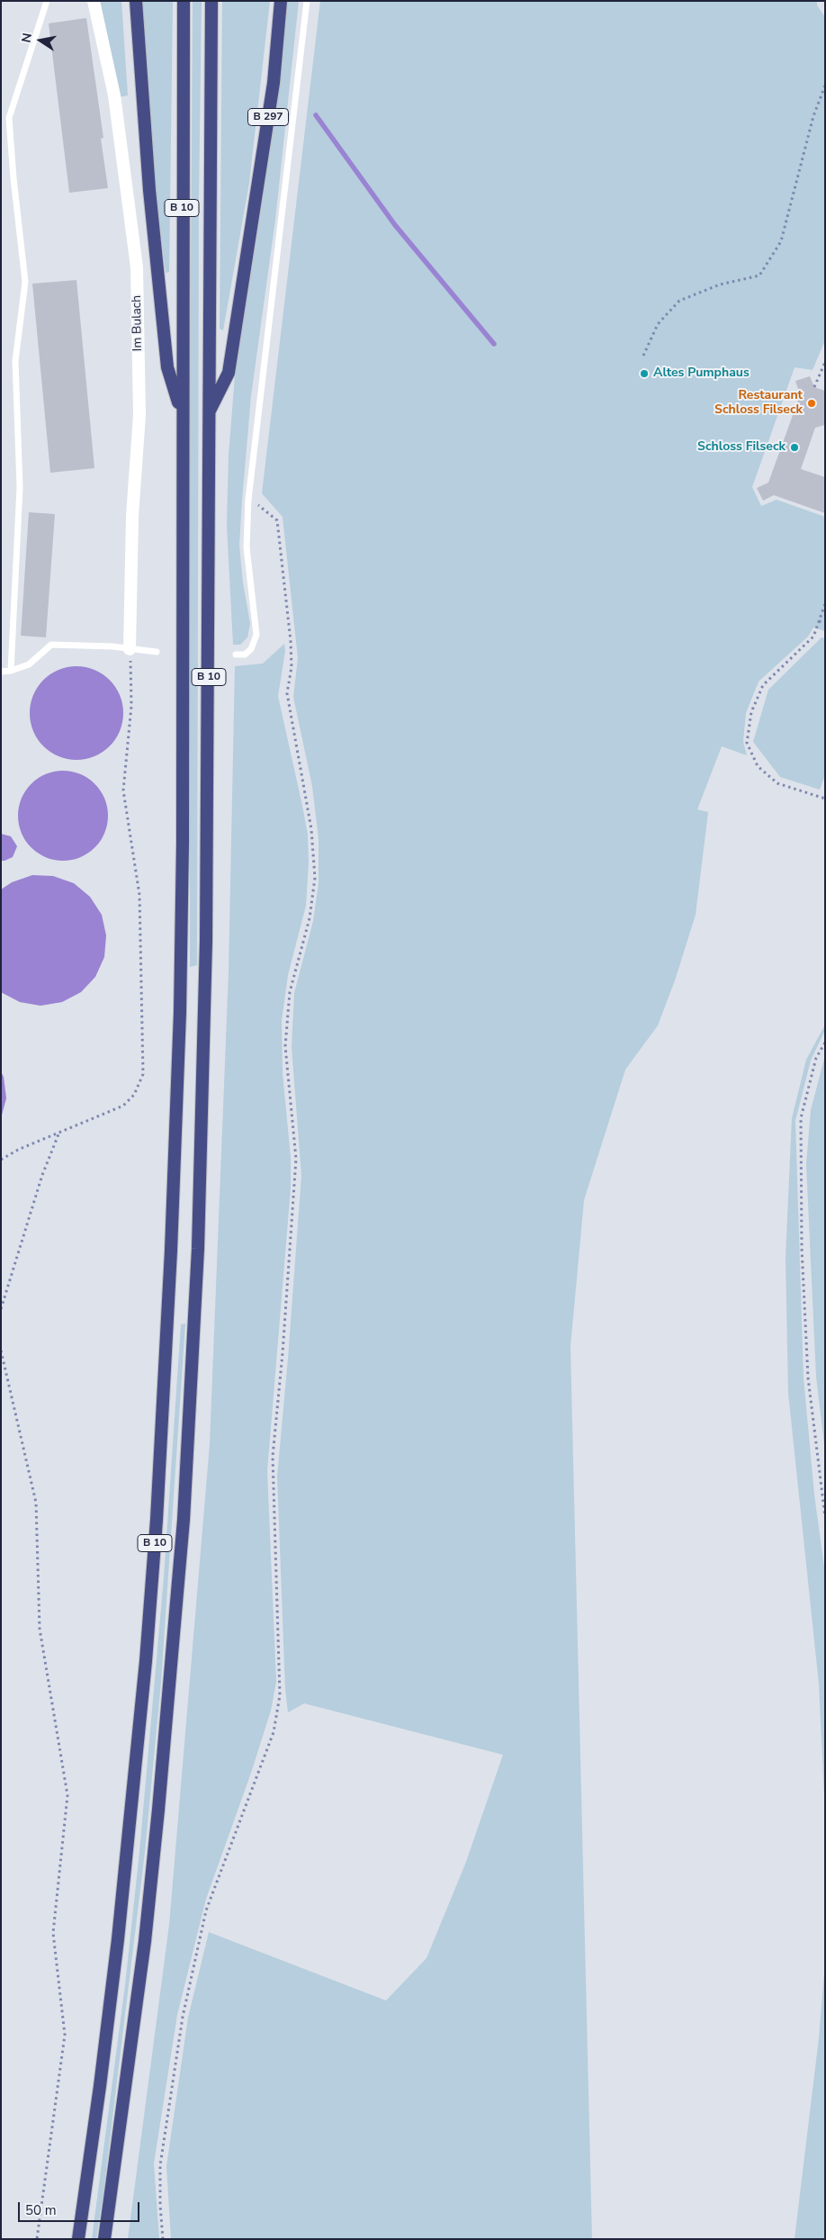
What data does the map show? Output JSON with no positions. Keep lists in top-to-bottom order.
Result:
{
  "streets": {
    "highway": ["B 297", "B 10"],
    "street": ["Im Bulach"]
  },
  "crossings": [
    ["B 297", "B 10"]
  ],
  "places": ["Altes Pumphaus", "Restaurant Schloss Filseck", "Schloss Filseck"],
  "scale_bar": "50 m",
  "north": "left"
}
